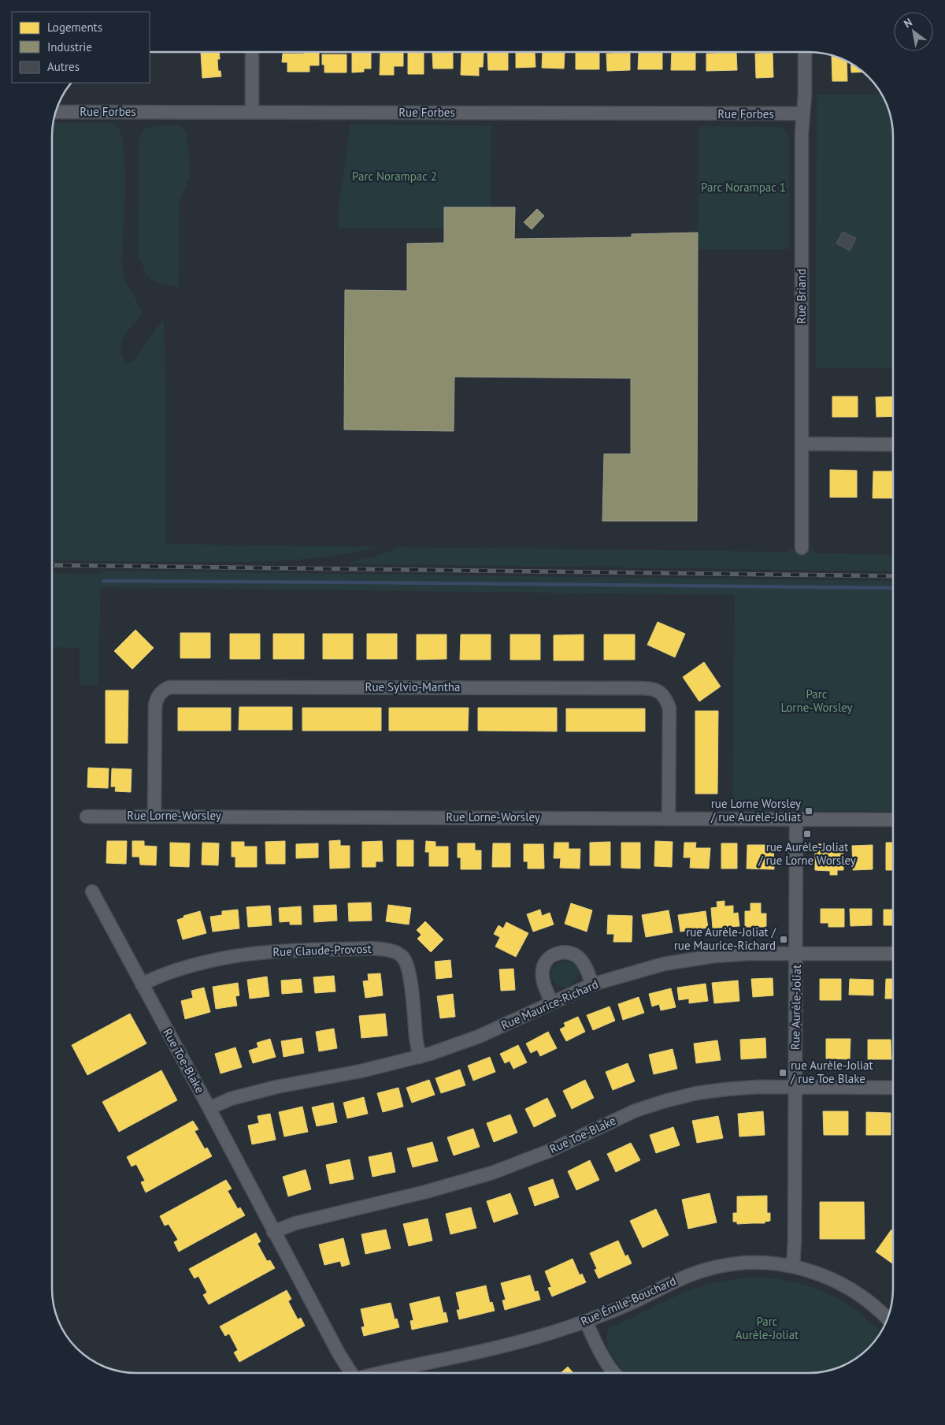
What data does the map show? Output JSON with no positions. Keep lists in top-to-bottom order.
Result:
{
  "streets": {
    "street": [
      "Rue Forbes",
      "Rue Briand",
      "Rue Sylvio-Mantha",
      "Rue Lorne-Worsley",
      "Rue Claude-Provost",
      "Rue Maurice-Richard",
      "Rue Aurèle-Joliat",
      "Rue Toe-Blake",
      "Rue Émile-Bouchard"
    ]
  },
  "crossings": [
    ["Rue Forbes", "Rue Briand"],
    ["Rue Sylvio-Mantha", "Rue Lorne-Worsley"],
    ["Rue Lorne-Worsley", "Rue Aurèle-Joliat"],
    ["Rue Claude-Provost", "Rue Maurice-Richard"],
    ["Rue Claude-Provost", "Rue Toe-Blake"],
    ["Rue Maurice-Richard", "Rue Aurèle-Joliat"],
    ["Rue Maurice-Richard", "Rue Toe-Blake"],
    ["Rue Aurèle-Joliat", "Rue Toe-Blake"],
    ["Rue Aurèle-Joliat", "Rue Émile-Bouchard"]
  ],
  "parks": [
    "Parc Norampac 2",
    "Parc Norampac 1",
    "Parc Lorne-Worsley",
    "Parc Aurèle-Joliat"
  ],
  "places": {
    "transit": [
      "rue Lorne Worsley / rue Aurèle-Joliat",
      "rue Aurèle-Joliat / rue Lorne Worsley",
      "rue Aurèle-Joliat / rue Maurice-Richard",
      "rue Aurèle-Joliat / rue Toe Blake"
    ]
  },
  "legend": ["Logements", "Industrie", "Autres"],
  "north": "top left"
}
